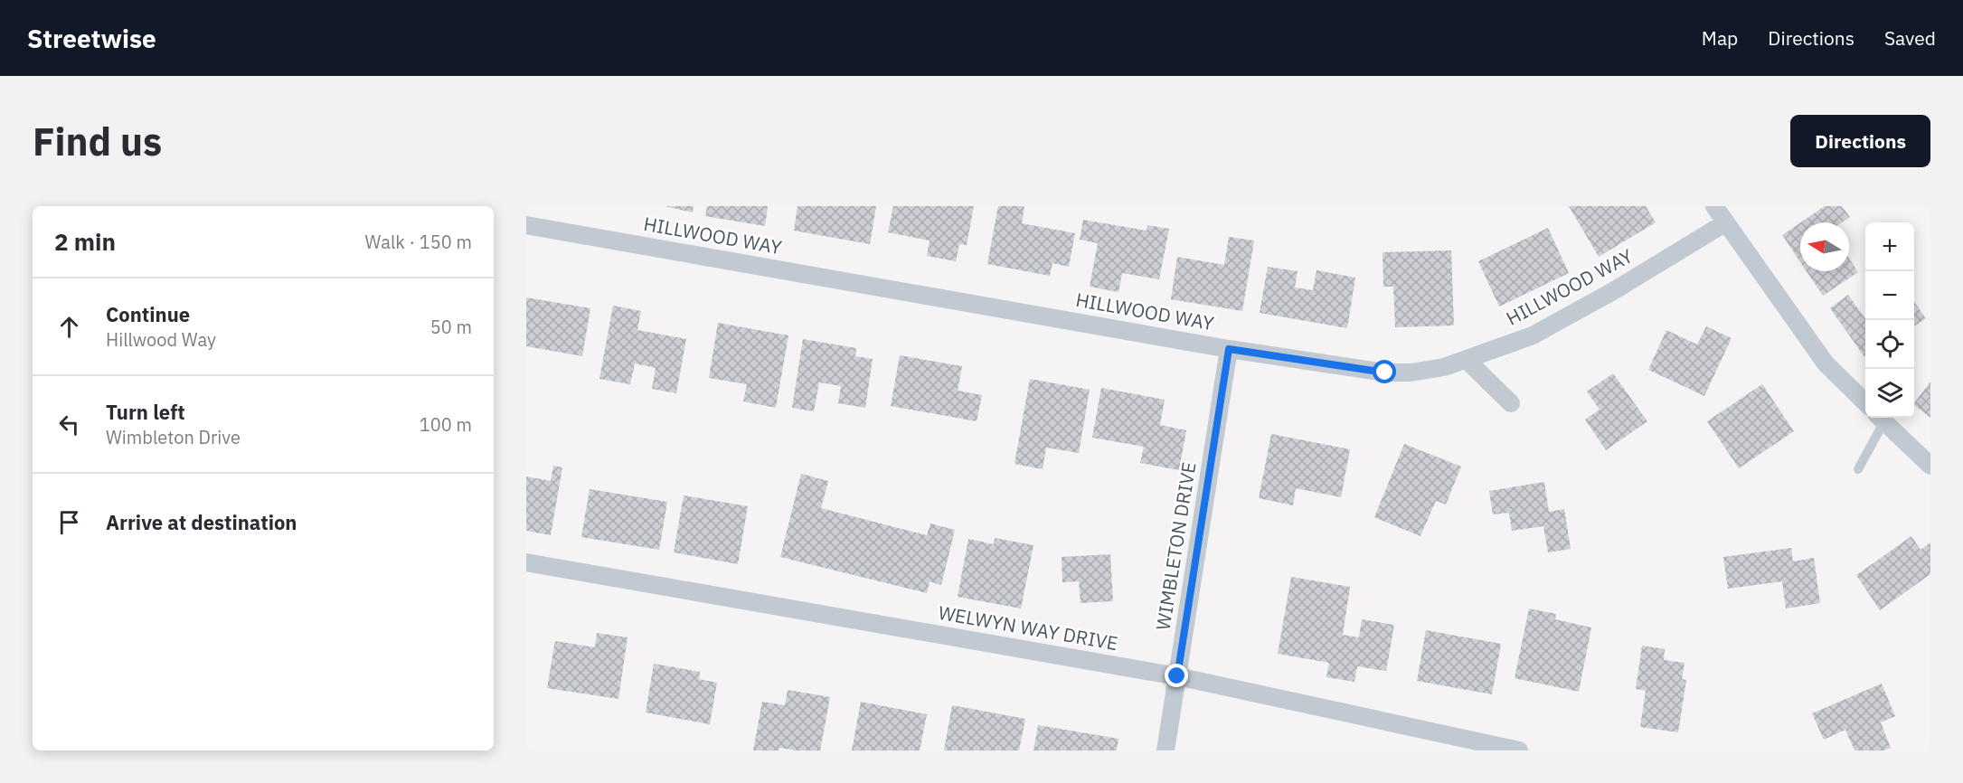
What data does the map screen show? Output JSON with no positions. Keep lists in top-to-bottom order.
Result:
{
  "streets": {
    "street": ["HILLWOOD WAY", "WIMBLETON DRIVE", "WELWYN WAY DRIVE"]
  },
  "crossings": [
    ["HILLWOOD WAY", "WIMBLETON DRIVE"],
    ["WIMBLETON DRIVE", "WELWYN WAY DRIVE"]
  ],
  "north": "left",
  "page": {
    "header": "Streetwise",
    "nav": ["Map", "Directions", "Saved"],
    "buttons": "Directions",
    "title": "Find us",
    "heading": ["2 min", "Walk · 150 m"],
    "map_buttons": ["+", "−"],
    "list": [
      ["Continue", "Hillwood Way", "50 m"],
      ["Turn left", "Wimbleton Drive", "100 m"],
      "Arrive at destination"
    ]
  }
}
